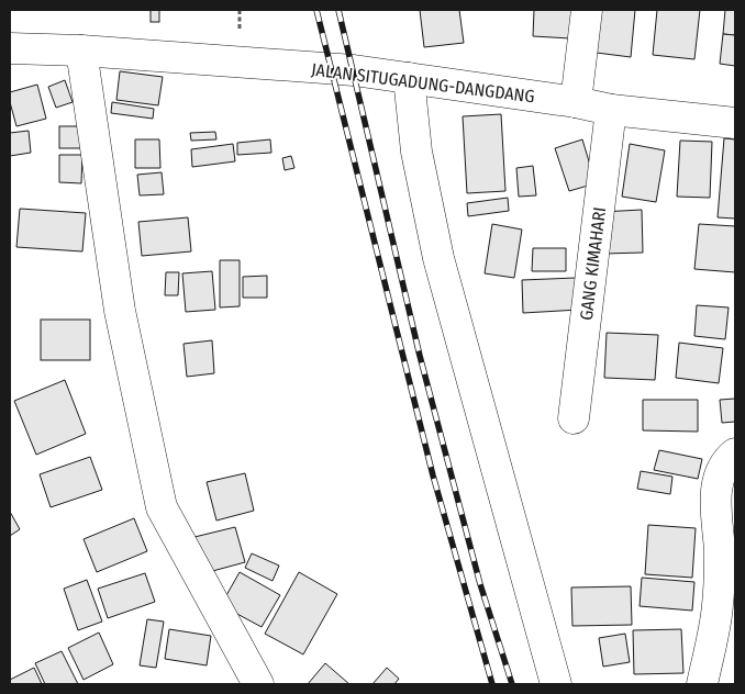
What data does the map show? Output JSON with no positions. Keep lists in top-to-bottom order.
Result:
{
  "streets": {
    "street": ["JALAN SITUGADUNG-DANGDANG", "GANG KIMAHARI"]
  },
  "crossings": [
    ["JALAN SITUGADUNG-DANGDANG", "GANG KIMAHARI"]
  ]
}
